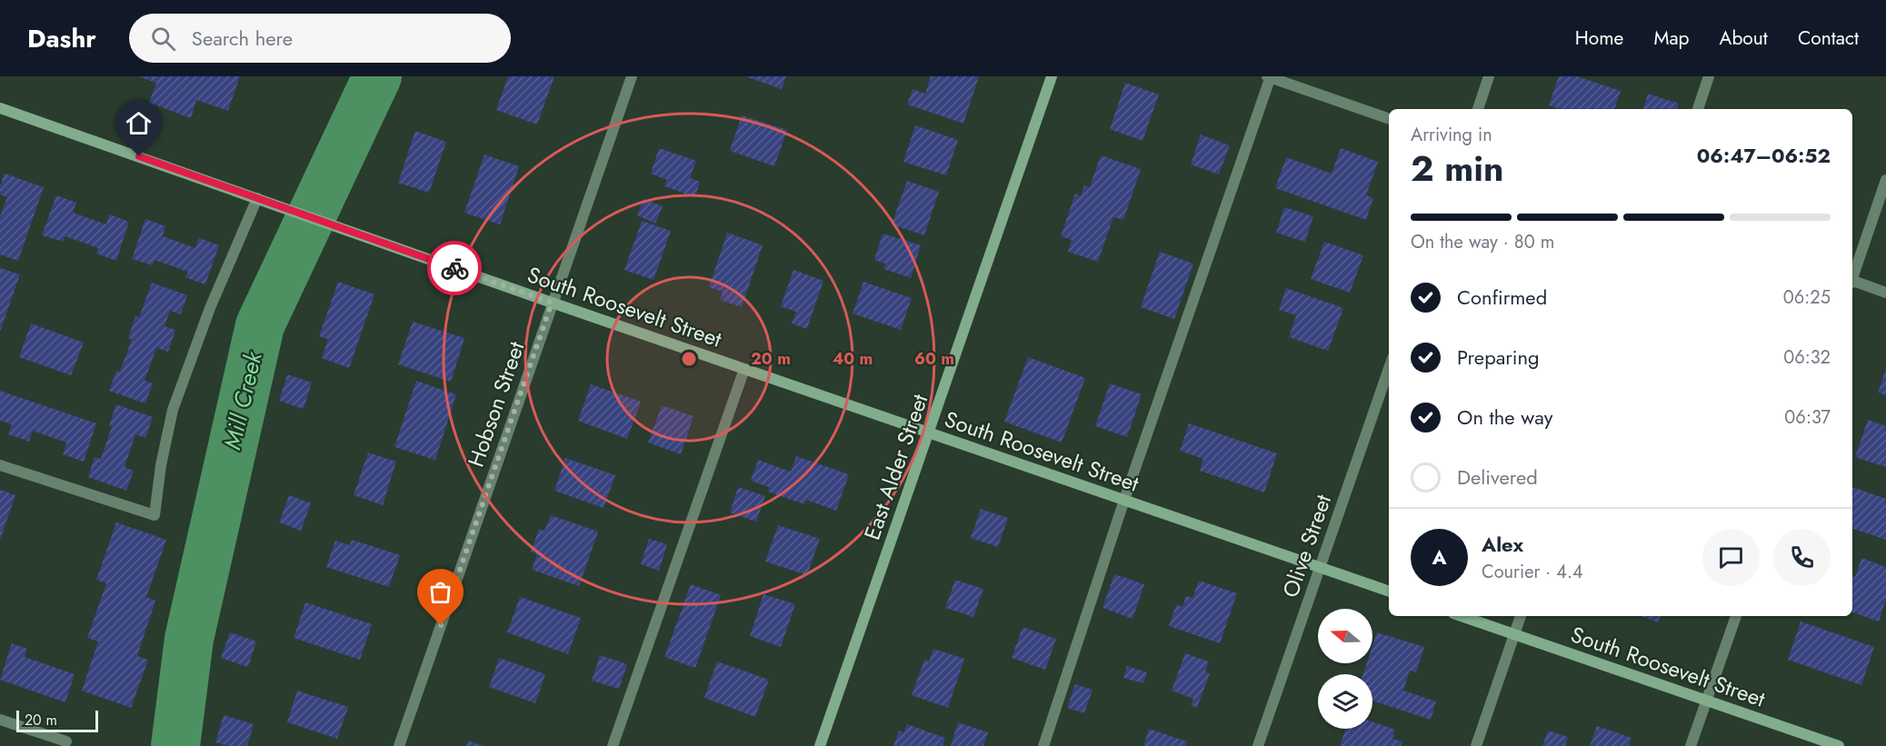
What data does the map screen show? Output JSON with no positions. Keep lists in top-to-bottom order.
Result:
{
  "streets": {
    "main road": ["South Roosevelt Street", "East Alder Street"],
    "street": ["Hobson Street", "Olive Street"]
  },
  "crossings": [
    ["South Roosevelt Street", "Hobson Street"],
    ["South Roosevelt Street", "East Alder Street"],
    ["South Roosevelt Street", "Olive Street"]
  ],
  "water": ["Mill Creek"],
  "scale_bar": "20 m",
  "north": "left",
  "page": {
    "header": "Dashr",
    "search": "Search here",
    "nav": [
      "Home",
      "Map",
      "About",
      "Contact"
    ],
    "heading": ["2 min", "Arriving in", "06:47–06:52"],
    "panel": ["Alex", "Courier · 4.4"],
    "bar": "On the way · 80 m",
    "list": [
      ["Confirmed", "06:25"],
      ["Preparing", "06:32"],
      ["On the way", "06:37"],
      "Delivered"
    ],
    "round": "A",
    "scale": "20 m"
  },
  "rings": ["20 m", "40 m", "60 m"]
}
